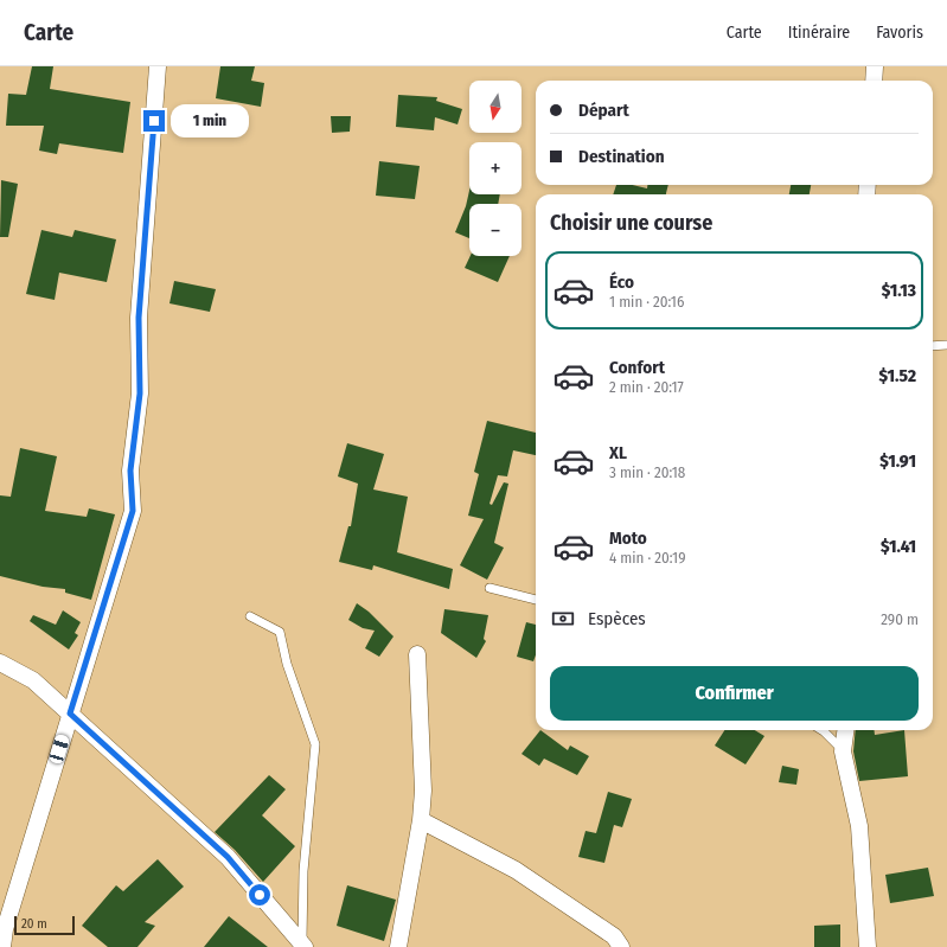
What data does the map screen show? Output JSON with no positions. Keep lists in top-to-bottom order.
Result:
{
  "scale_bar": "20 m",
  "north": "bottom",
  "page": {
    "header": "Carte",
    "nav": ["Carte", "Itinéraire", "Favoris"],
    "map_buttons": ["+", "−"],
    "banner": ["Départ", "Destination"],
    "bubble": "1 min",
    "heading": "Choisir une course",
    "list": [
      {
        "name": "Éco",
        "note": "1 min · 20:16",
        "value": "$1.13"
      },
      {
        "name": "Confort",
        "note": "2 min · 20:17",
        "value": "$1.52"
      },
      {
        "name": "XL",
        "note": "3 min · 20:18",
        "value": "$1.91"
      },
      {
        "name": "Moto",
        "note": "4 min · 20:19",
        "value": "$1.41"
      }
    ],
    "pay": ["Espèces", "290 m"],
    "buttons": "Confirmer",
    "scale": "20 m"
  }
}
